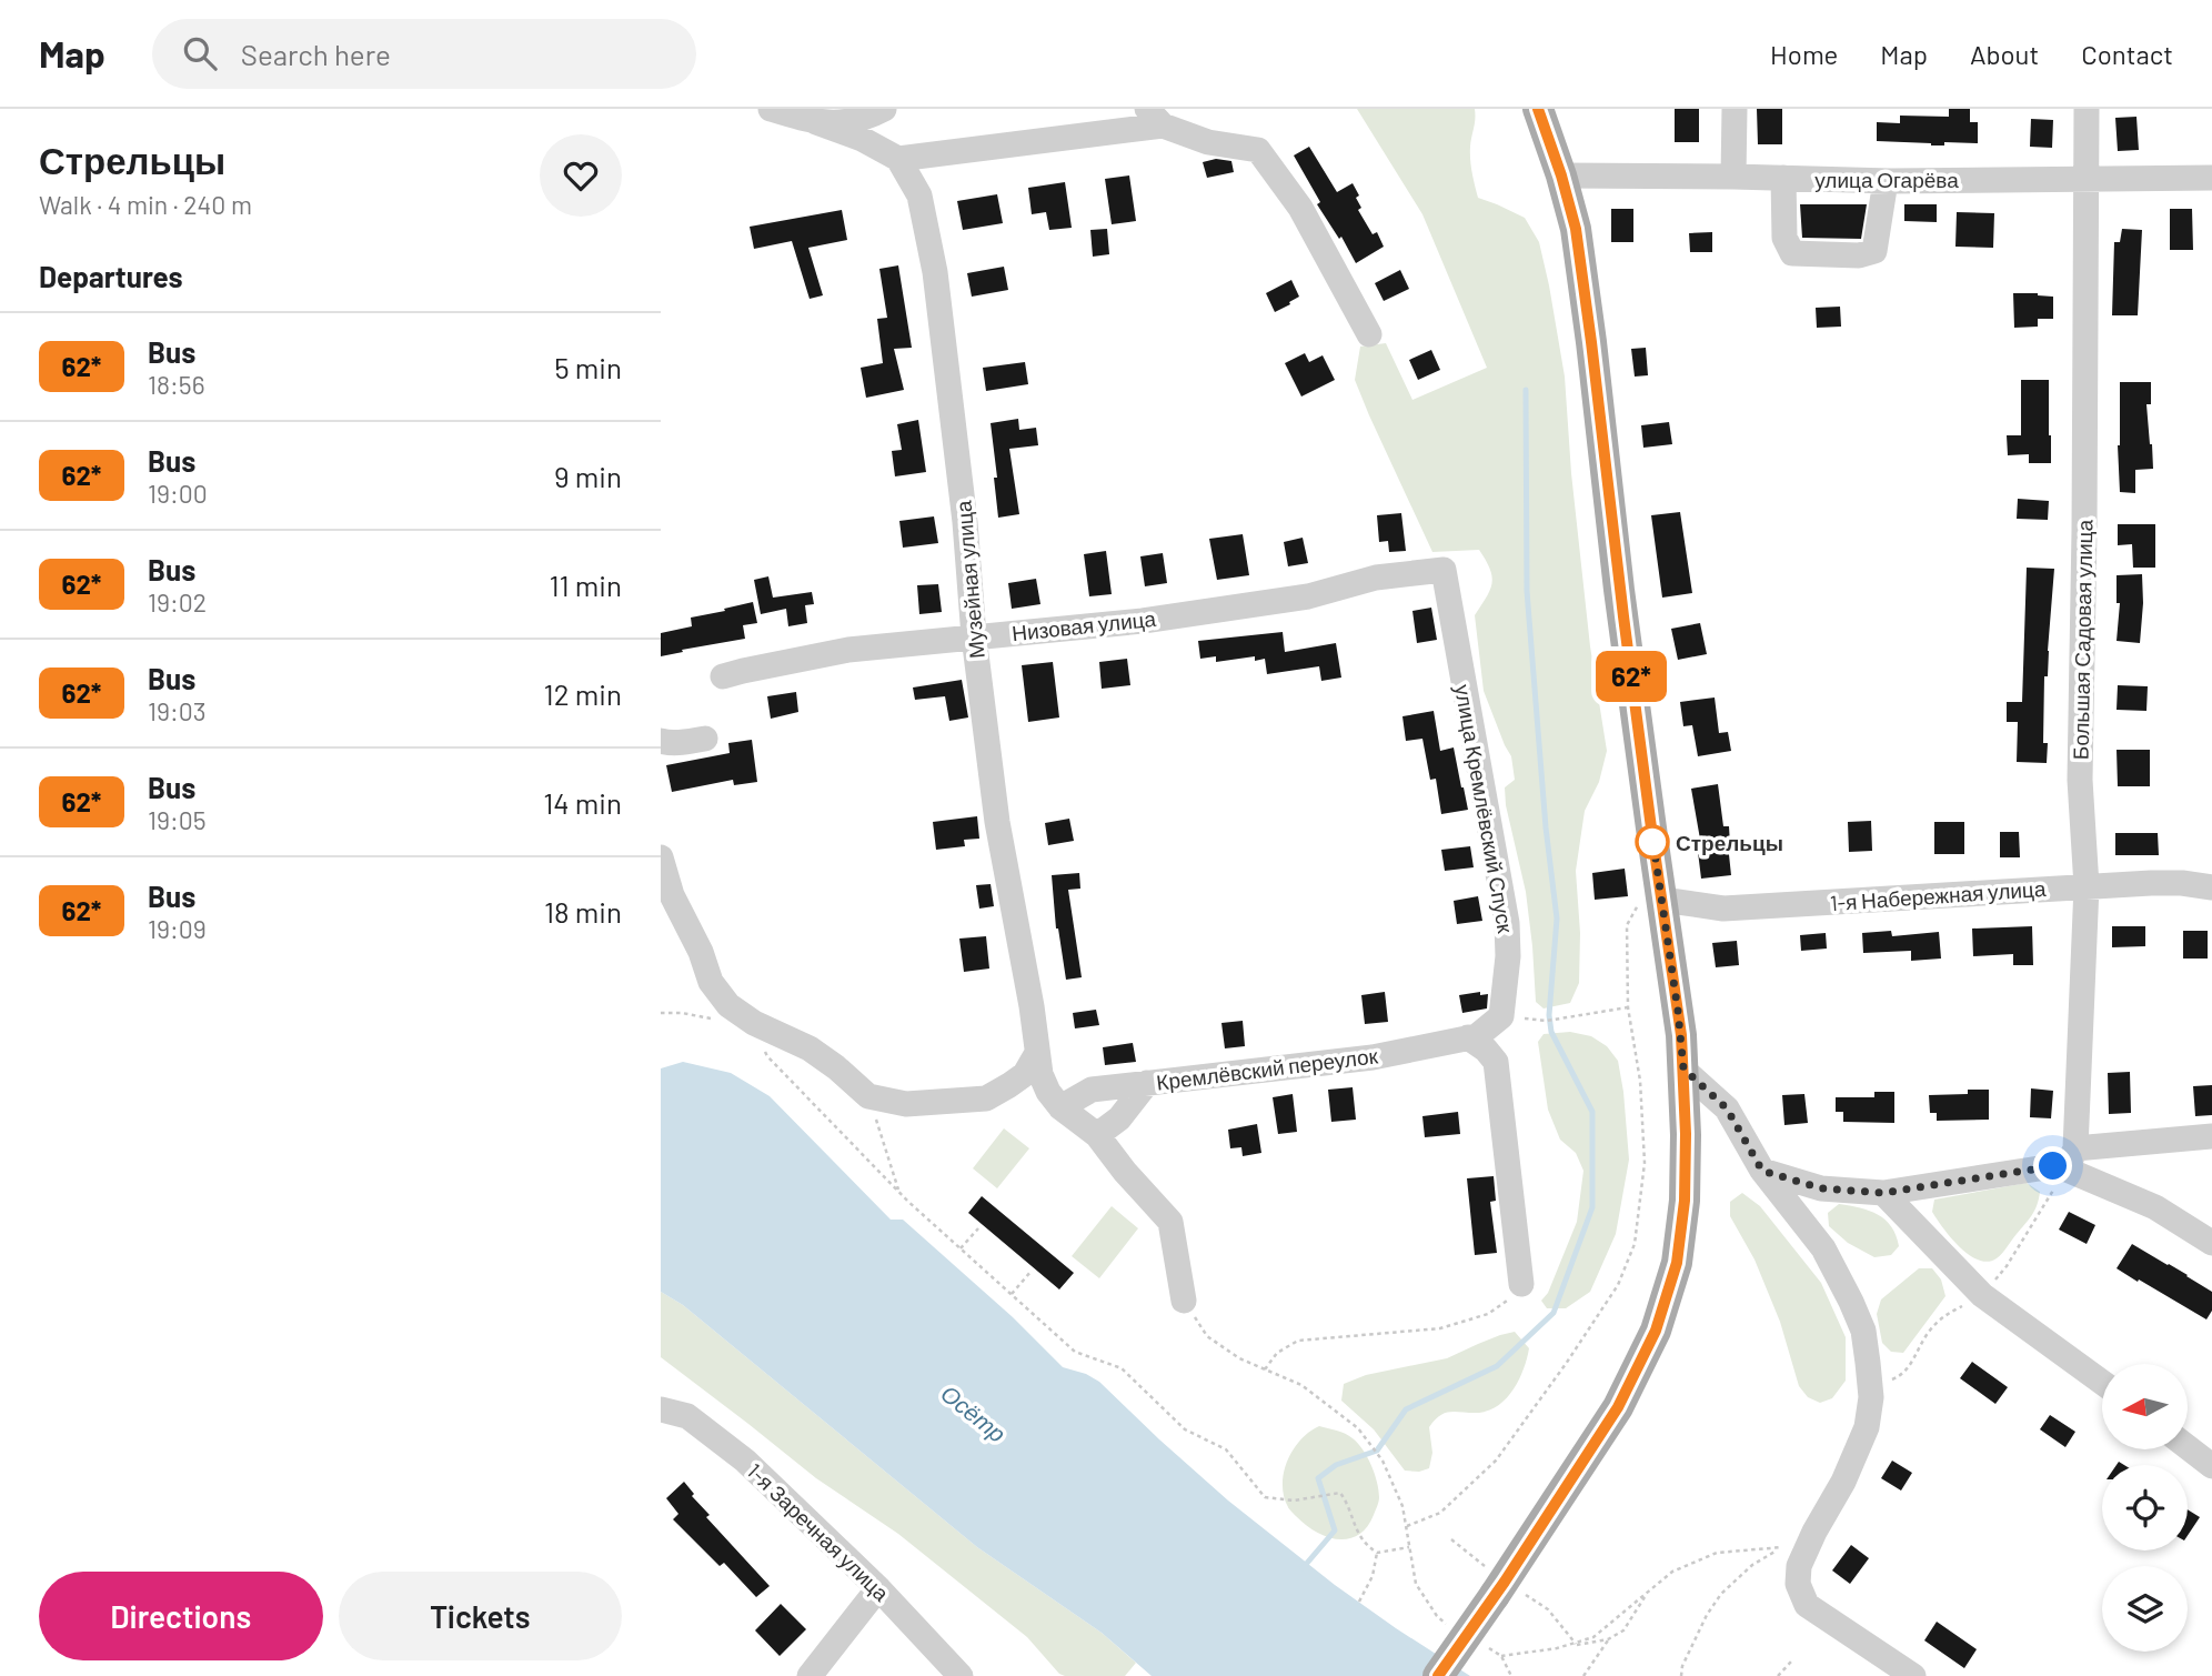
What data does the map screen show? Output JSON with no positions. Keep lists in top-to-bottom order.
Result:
{
  "streets": {
    "street": [
      "улица Огарёва",
      "Музейная улица",
      "Низовая улица",
      "Большая Садовая улица",
      "улица Кремлёвский Спуск",
      "1-я Набережная улица",
      "Кремлёвский переулок",
      "1-я Заречная улица"
    ]
  },
  "crossings": [
    ["улица Огарёва", "Большая Садовая улица"],
    ["Музейная улица", "Низовая улица"],
    ["Музейная улица", "Кремлёвский переулок"],
    ["Низовая улица", "улица Кремлёвский Спуск"],
    ["Большая Садовая улица", "1-я Набережная улица"],
    ["улица Кремлёвский Спуск", "Кремлёвский переулок"]
  ],
  "water": ["Осётр"],
  "places": ["Стрельцы"],
  "lines": ["bus line 62*"],
  "north": "left",
  "page": {
    "header": "Map",
    "search": "Search here",
    "nav": [
      "Home",
      "Map",
      "About",
      "Contact"
    ],
    "heading": [
      ["Стрельцы", "Walk · 4 min · 240 m"],
      "Departures"
    ],
    "on_map": "62*",
    "list": [
      {
        "mark": "62*",
        "name": "Bus",
        "note": "18:56",
        "value": "5 min"
      },
      {
        "mark": "62*",
        "name": "Bus",
        "note": "19:00",
        "value": "9 min"
      },
      {
        "mark": "62*",
        "name": "Bus",
        "note": "19:02",
        "value": "11 min"
      },
      {
        "mark": "62*",
        "name": "Bus",
        "note": "19:03",
        "value": "12 min"
      },
      {
        "mark": "62*",
        "name": "Bus",
        "note": "19:05",
        "value": "14 min"
      },
      {
        "mark": "62*",
        "name": "Bus",
        "note": "19:09",
        "value": "18 min"
      }
    ],
    "buttons": ["Directions", "Tickets"]
  }
}
